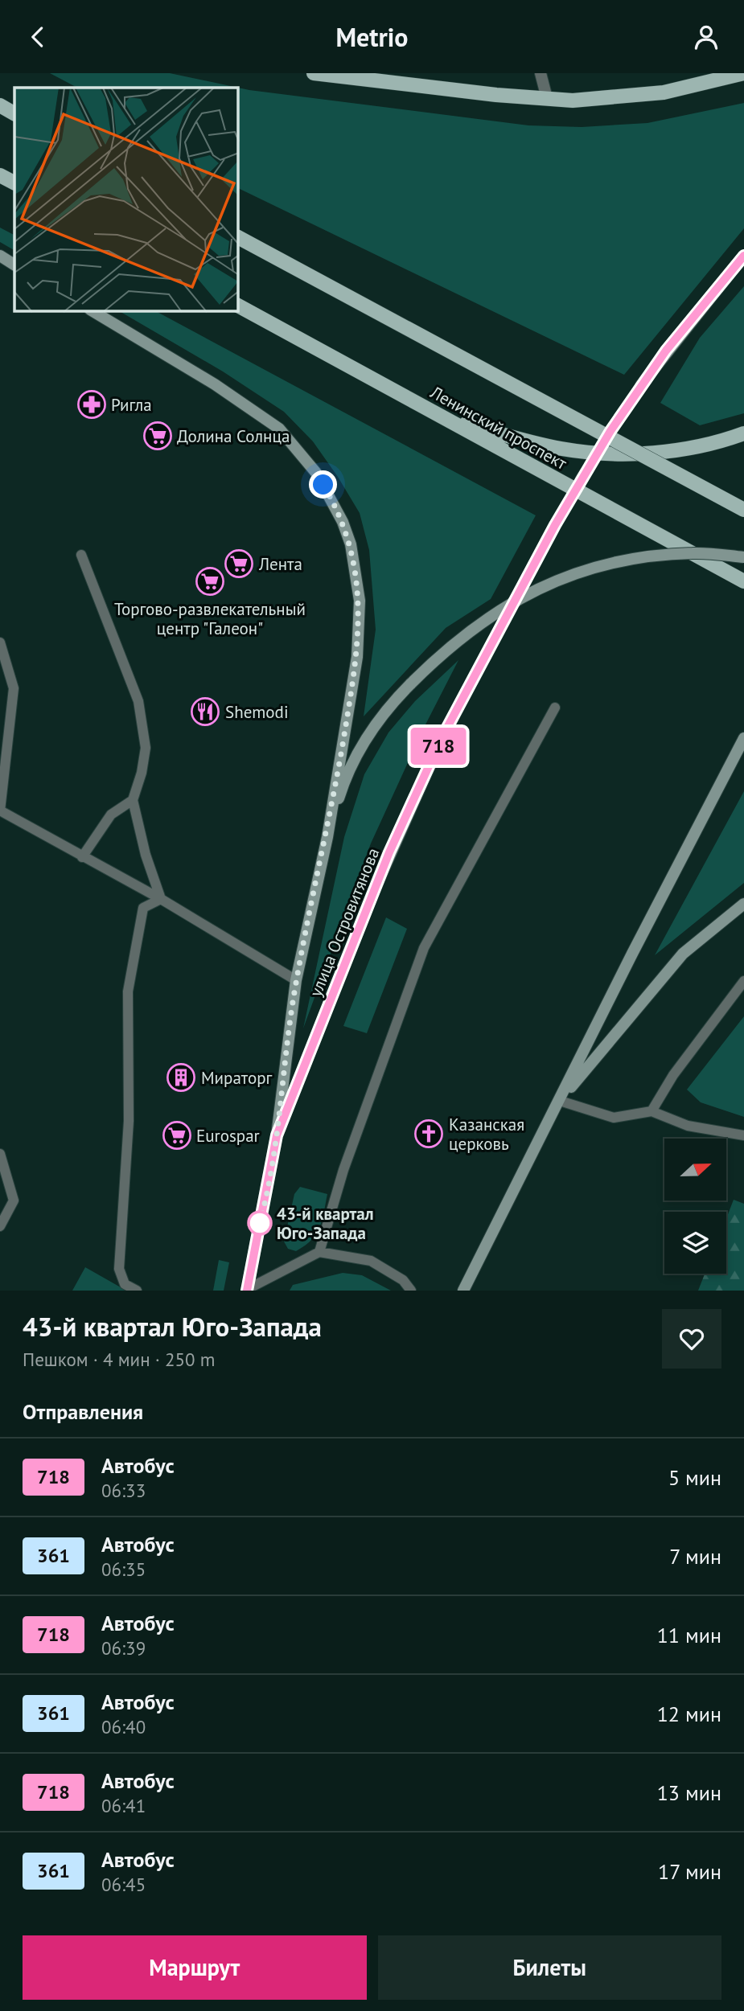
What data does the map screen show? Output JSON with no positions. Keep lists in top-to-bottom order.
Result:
{
  "streets": {
    "main road": ["Ленинский проспект", "улица Островитянова"]
  },
  "places": {
    "pharmacy": ["Ригла"],
    "supermarket": [
      "Долина Солнца",
      "Лента",
      "Торгово-развлекательный центр \"Галеон\"",
      "Eurospar"
    ],
    "restaurant": ["Shemodi"],
    "building": ["Мираторг"],
    "church": ["Казанская церковь"],
    "other": ["43-й квартал Юго-Запада"]
  },
  "lines": ["bus line 718"],
  "north": "right",
  "page": {
    "header": "Metrio",
    "on_map": "718",
    "heading": [
      ["43-й квартал Юго-Запада", "Пешком · 4 мин · 250 m"],
      "Отправления"
    ],
    "list": [
      {
        "mark": "718",
        "name": "Автобус",
        "note": "06:33",
        "value": "5 мин"
      },
      {
        "mark": "361",
        "name": "Автобус",
        "note": "06:35",
        "value": "7 мин"
      },
      {
        "mark": "718",
        "name": "Автобус",
        "note": "06:39",
        "value": "11 мин"
      },
      {
        "mark": "361",
        "name": "Автобус",
        "note": "06:40",
        "value": "12 мин"
      },
      {
        "mark": "718",
        "name": "Автобус",
        "note": "06:41",
        "value": "13 мин"
      },
      {
        "mark": "361",
        "name": "Автобус",
        "note": "06:45",
        "value": "17 мин"
      }
    ],
    "buttons": ["Маршрут", "Билеты"]
  }
}
